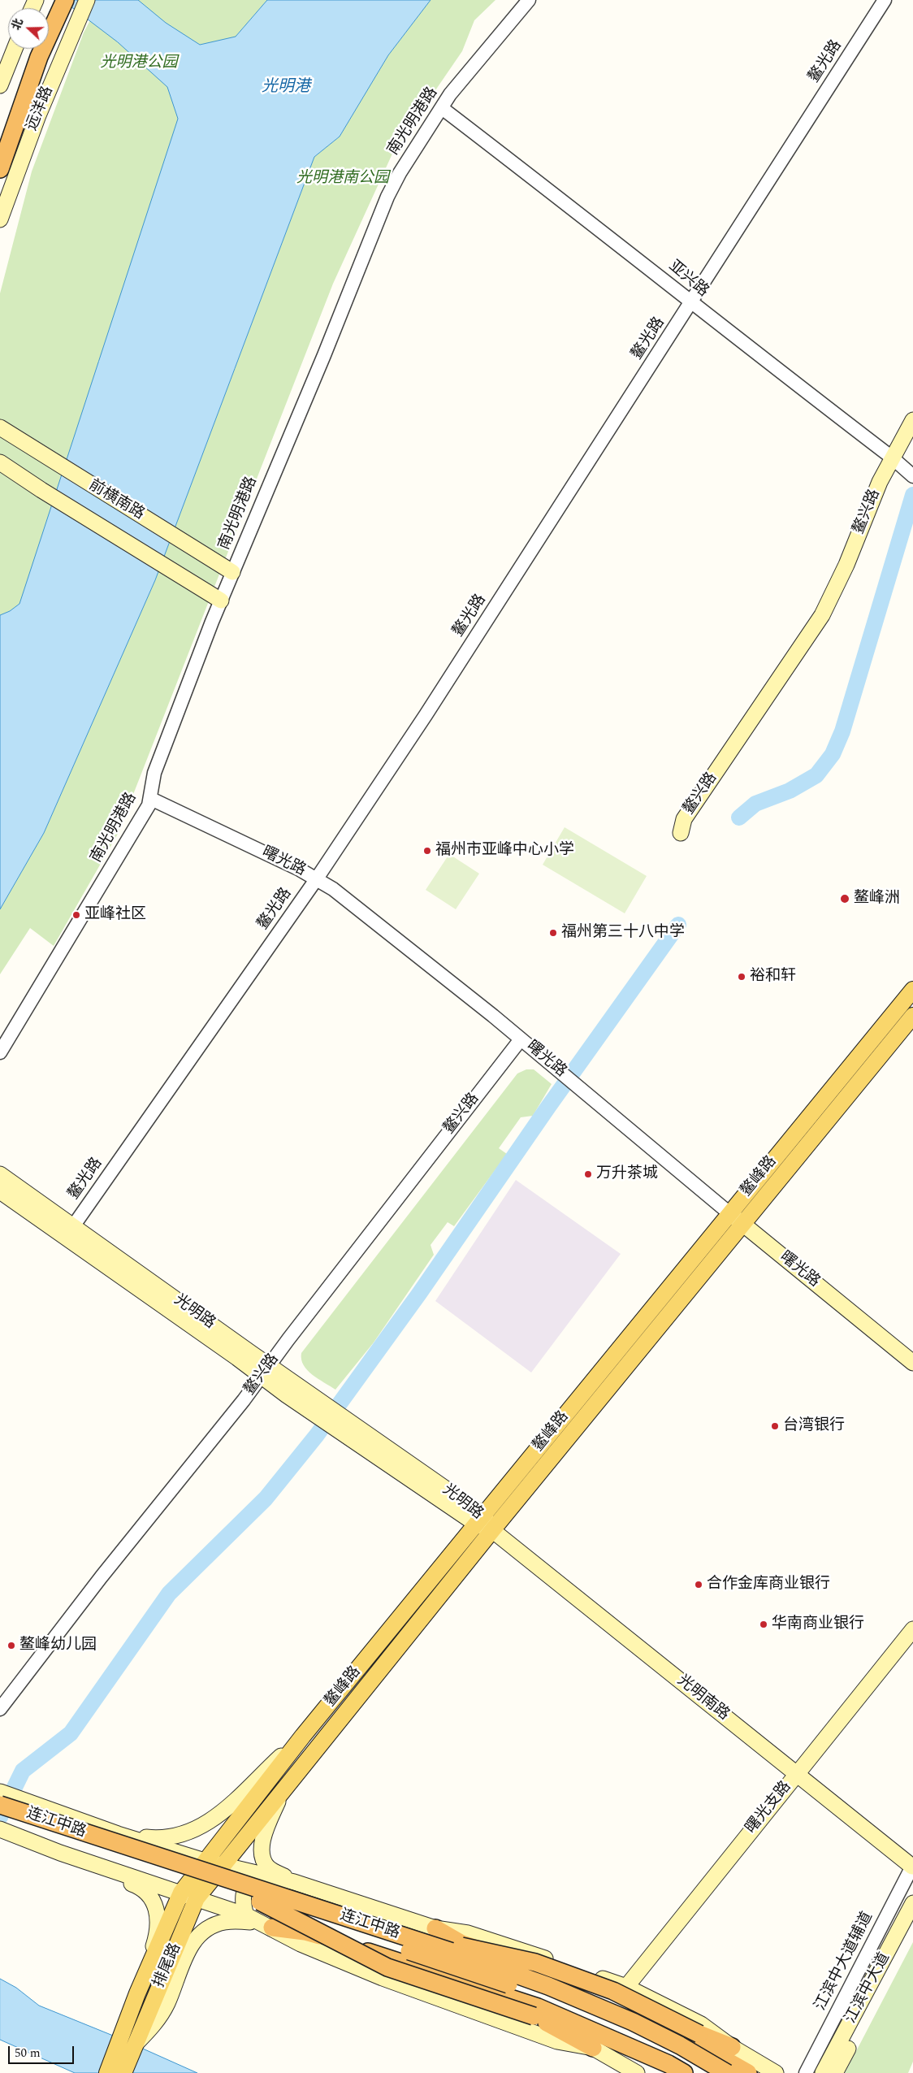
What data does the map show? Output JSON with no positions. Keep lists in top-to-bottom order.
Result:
{
  "streets": {
    "highway": ["连江中路"],
    "main road": [
      "远洋路",
      "前横南路",
      "鳌兴路",
      "曙光路",
      "鳌峰路",
      "光明路",
      "光明南路",
      "曙光支路",
      "排尾路",
      "江滨中大道"
    ],
    "street": [
      "鳌光路",
      "南光明港路",
      "亚兴路",
      "江滨中大道辅道"
    ]
  },
  "crossings": [
    ["鳌光路", "亚兴路"],
    ["鳌光路", "曙光路"],
    ["鳌光路", "光明路"],
    ["南光明港路", "亚兴路"],
    ["南光明港路", "前横南路"],
    ["南光明港路", "曙光路"],
    ["亚兴路", "鳌兴路"],
    ["鳌兴路", "曙光路"],
    ["鳌兴路", "光明路"],
    ["曙光路", "鳌峰路"],
    ["鳌峰路", "光明路"],
    ["鳌峰路", "光明南路"],
    ["鳌峰路", "排尾路"],
    ["光明路", "光明南路"],
    ["光明南路", "曙光支路"],
    ["光明南路", "江滨中大道辅道"]
  ],
  "water": ["光明港"],
  "parks": ["光明港公园", "光明港南公园"],
  "places": [
    "福州市亚峰中心小学",
    "鳌峰洲",
    "亚峰社区",
    "福州第三十八中学",
    "裕和轩",
    "万升茶城",
    "台湾银行",
    "合作金库商业银行",
    "华南商业银行",
    "鳌峰幼儿园"
  ],
  "scale_bar": "50 m",
  "north": "left"
}
